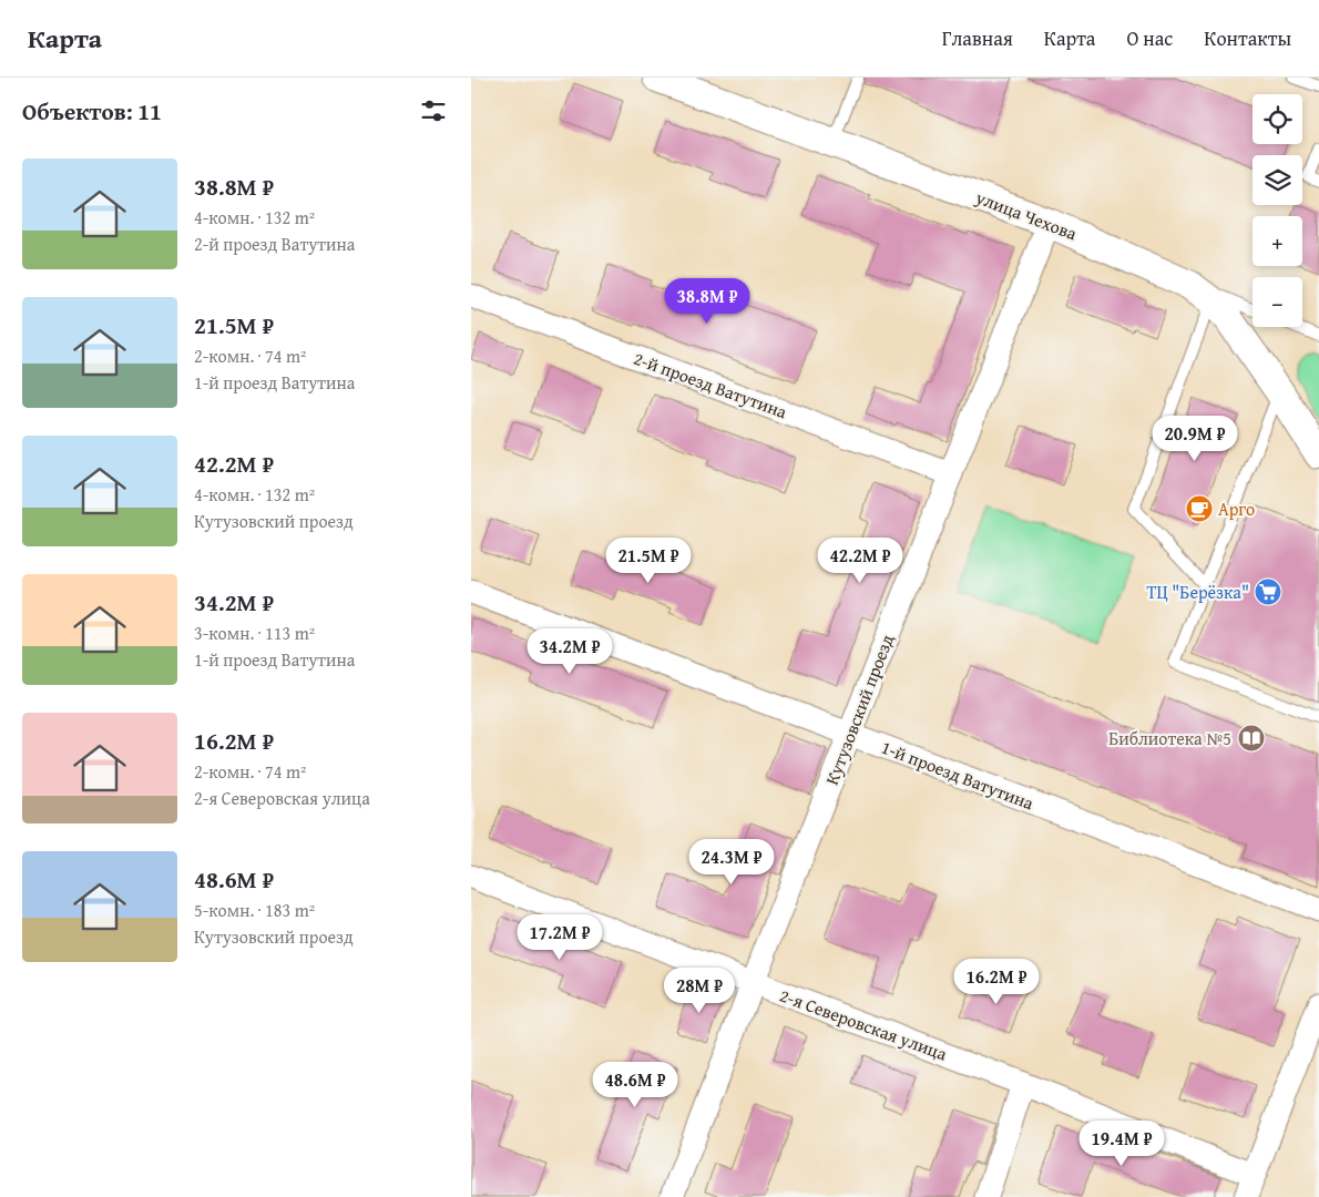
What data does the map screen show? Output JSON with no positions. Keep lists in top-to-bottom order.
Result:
{
  "streets": {
    "street": [
      "улица Чехова",
      "2-й проезд Ватутина",
      "Кутузовский проезд",
      "1-й проезд Ватутина",
      "2-я Северовская улица"
    ]
  },
  "crossings": [
    ["улица Чехова", "Кутузовский проезд"],
    ["2-й проезд Ватутина", "Кутузовский проезд"],
    ["Кутузовский проезд", "1-й проезд Ватутина"],
    ["Кутузовский проезд", "2-я Северовская улица"]
  ],
  "places": {
    "cafe": ["Арго"],
    "supermarket": ["ТЦ \"Берёзка\""],
    "library": ["Библиотека №5"]
  },
  "page": {
    "header": "Карта",
    "nav": [
      "Главная",
      "Карта",
      "О нас",
      "Контакты"
    ],
    "heading": "Объектов: 11",
    "map_buttons": ["+", "−"],
    "list": [
      {
        "name": "38.8M ₽",
        "note": "4-комн. · 132 m² · 2-й проезд Ватутина"
      },
      {
        "name": "21.5M ₽",
        "note": "2-комн. · 74 m² · 1-й проезд Ватутина"
      },
      {
        "name": "42.2M ₽",
        "note": "4-комн. · 132 m² · Кутузовский проезд"
      },
      {
        "name": "34.2M ₽",
        "note": "3-комн. · 113 m² · 1-й проезд Ватутина"
      },
      {
        "name": "16.2M ₽",
        "note": "2-комн. · 74 m² · 2-я Северовская улица"
      },
      {
        "name": "48.6M ₽",
        "note": "5-комн. · 183 m² · Кутузовский проезд"
      }
    ],
    "price": [
      "38.8M ₽",
      "20.9M ₽",
      "21.5M ₽",
      "42.2M ₽",
      "34.2M ₽",
      "24.3M ₽",
      "17.2M ₽",
      "16.2M ₽",
      "28M ₽",
      "48.6M ₽",
      "19.4M ₽"
    ]
  }
}
